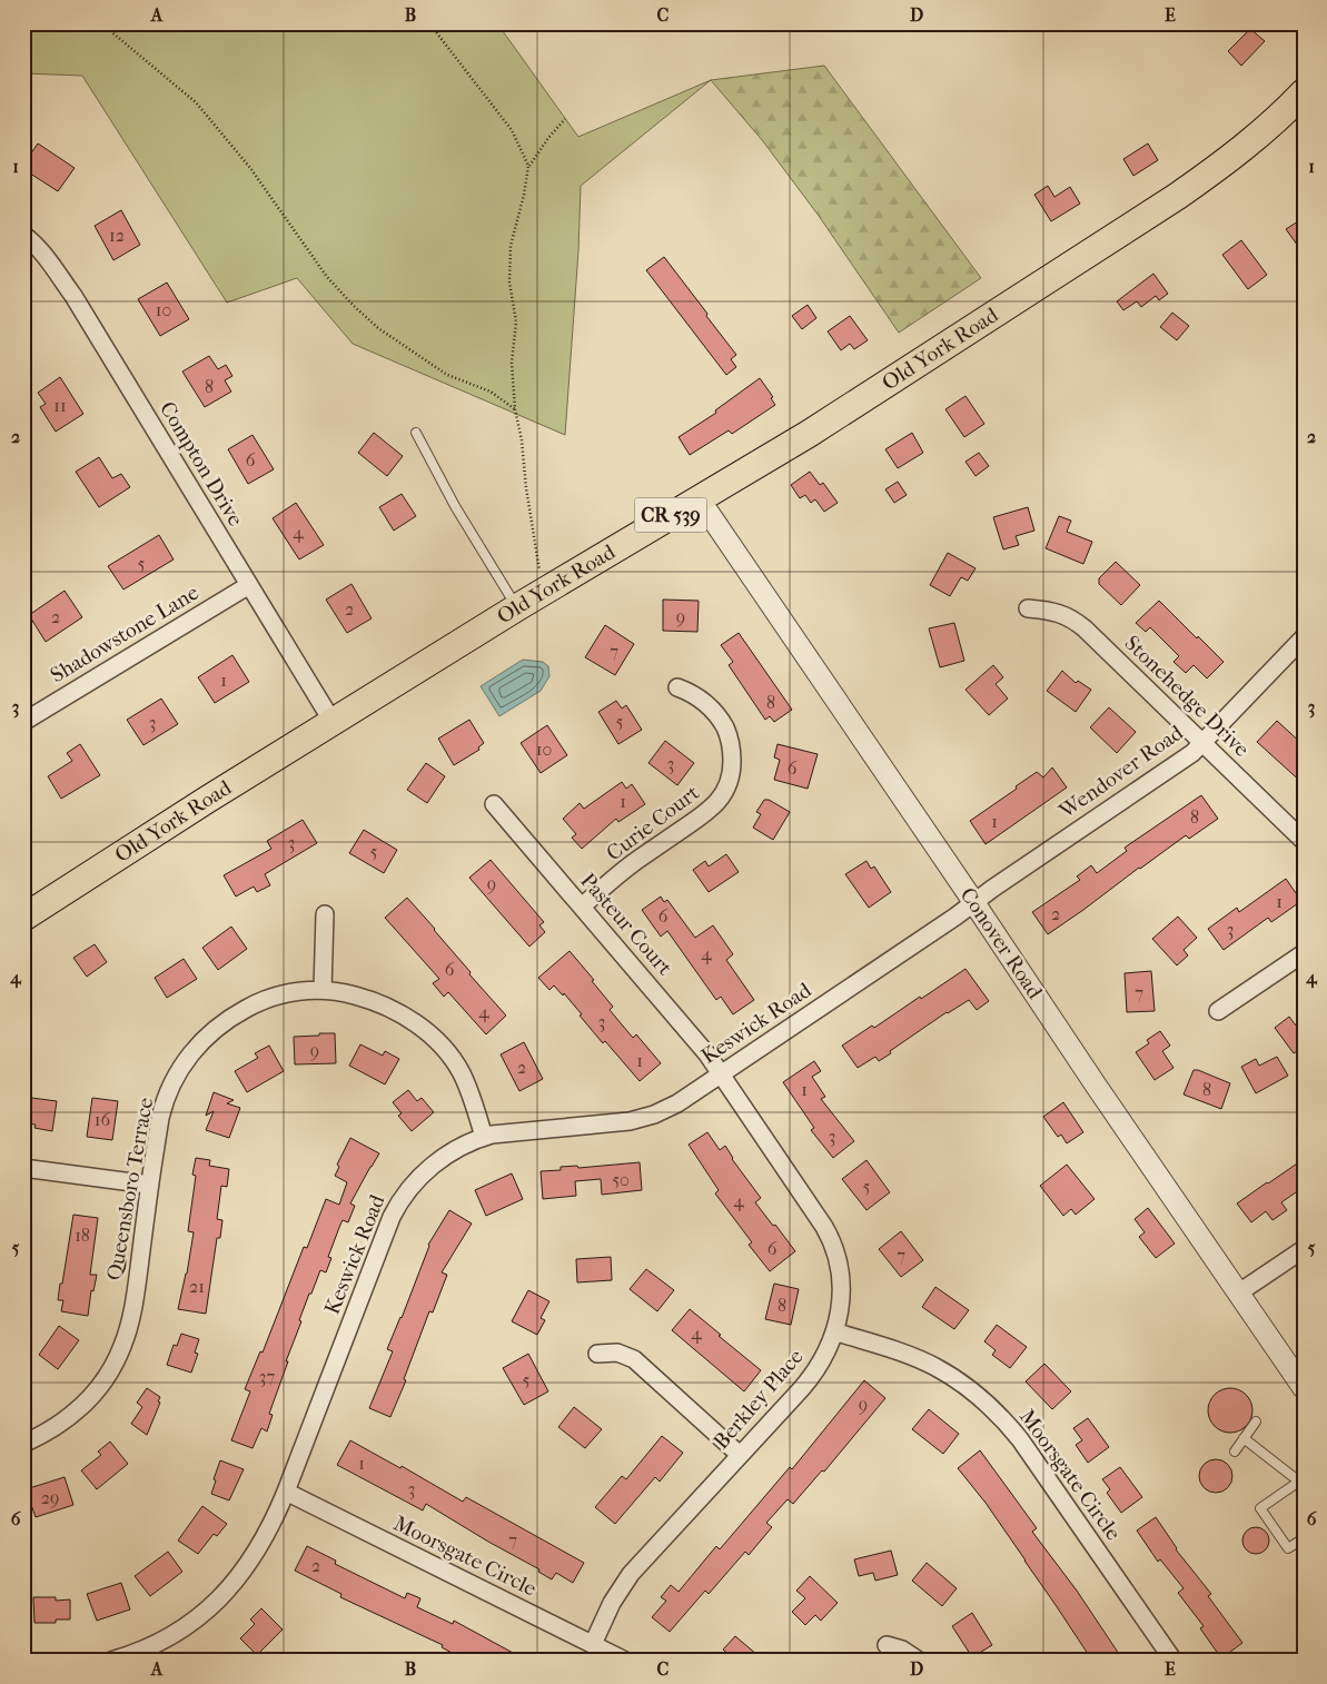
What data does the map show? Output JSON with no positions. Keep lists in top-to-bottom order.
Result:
{
  "streets": {
    "main road": ["Old York Road", "CR 539"],
    "street": [
      "Compton Drive",
      "Shadowstone Lane",
      "Stonehedge Drive",
      "Wendover Road",
      "Curie Court",
      "Pasteur Court",
      "Conover Road",
      "Keswick Road",
      "Queensboro Terrace",
      "Berkley Place",
      "Moorsgate Circle"
    ]
  },
  "crossings": [
    ["Old York Road", "Compton Drive"],
    ["Old York Road", "Conover Road"],
    ["Compton Drive", "Shadowstone Lane"],
    ["Stonehedge Drive", "Wendover Road"],
    ["Wendover Road", "Conover Road"],
    ["Wendover Road", "Keswick Road"],
    ["Curie Court", "Pasteur Court"],
    ["Pasteur Court", "Keswick Road"],
    ["Pasteur Court", "Berkley Place"],
    ["Conover Road", "Keswick Road"],
    ["Keswick Road", "Queensboro Terrace"],
    ["Keswick Road", "Berkley Place"],
    ["Keswick Road", "Moorsgate Circle"],
    ["Berkley Place", "Moorsgate Circle"]
  ],
  "house_numbers": [
    "12",
    "10",
    "8",
    "11",
    "6",
    "4",
    "5",
    "2",
    "2",
    "9",
    "7",
    "1",
    "8",
    "5",
    "3",
    "10",
    "3",
    "6",
    "1",
    "8",
    "1",
    "3",
    "5",
    "9",
    "1",
    "2",
    "6",
    "3",
    "4",
    "6",
    "7",
    "4",
    "3",
    "9",
    "1",
    "2",
    "1",
    "8",
    "16",
    "3",
    "50",
    "5",
    "4",
    "18",
    "6",
    "7",
    "21",
    "8",
    "4",
    "37",
    "5",
    "9",
    "1",
    "3",
    "29",
    "7",
    "2"
  ],
  "grid": {
    "columns": [
      "A",
      "B",
      "C",
      "D",
      "E"
    ],
    "rows": [
      "1",
      "2",
      "3",
      "4",
      "5",
      "6"
    ]
  }
}
